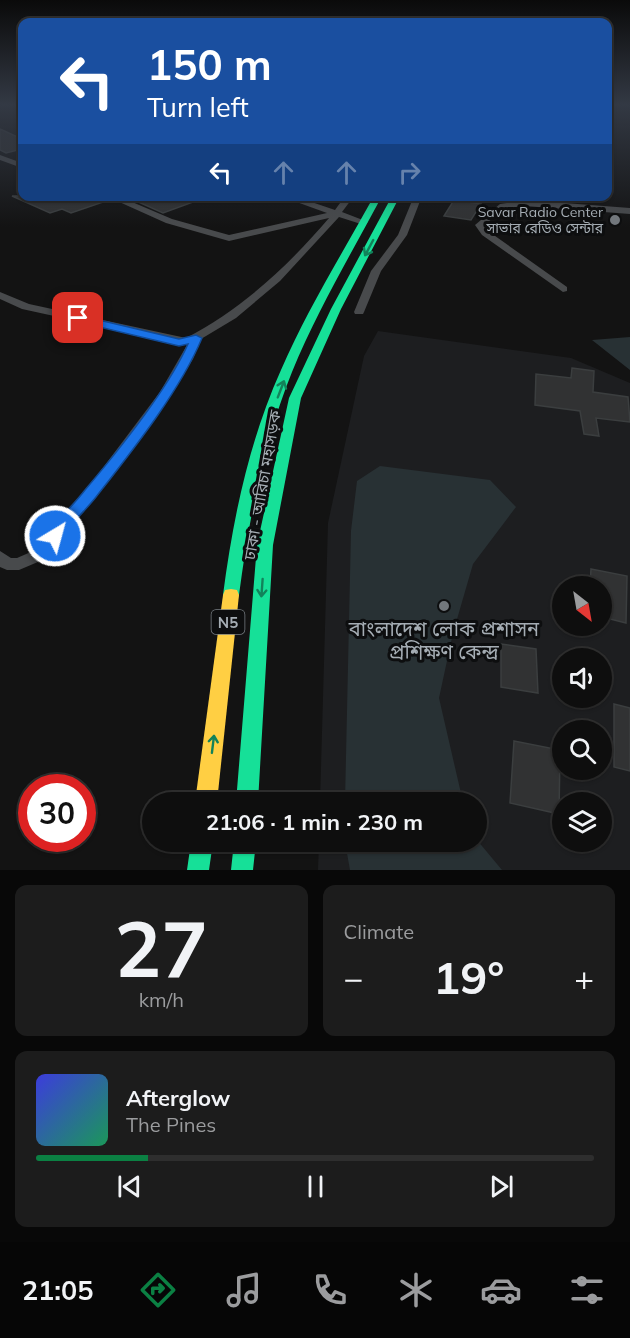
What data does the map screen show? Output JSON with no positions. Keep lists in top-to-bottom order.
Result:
{
  "streets": {
    "highway": ["ঢাকা - আরিচা মহাসড়ক", "N5"]
  },
  "places": ["Savar Radio Center সাভার রেডিও সেন্টার", "বাংলাদেশ লোক প্রশাসন প্রশিক্ষণ কেন্দ্র"],
  "north": "bottom right",
  "page": {
    "turn": ["150 m", "Turn left"],
    "limit": "30",
    "trip": "21:06 · 1 min · 230 m",
    "tile": [
      ["27", "km/h"],
      "Climate"
    ],
    "heat": ["−", "19°", "+"],
    "song": ["Afterglow", "The Pines"],
    "tabs": "21:05"
  }
}
